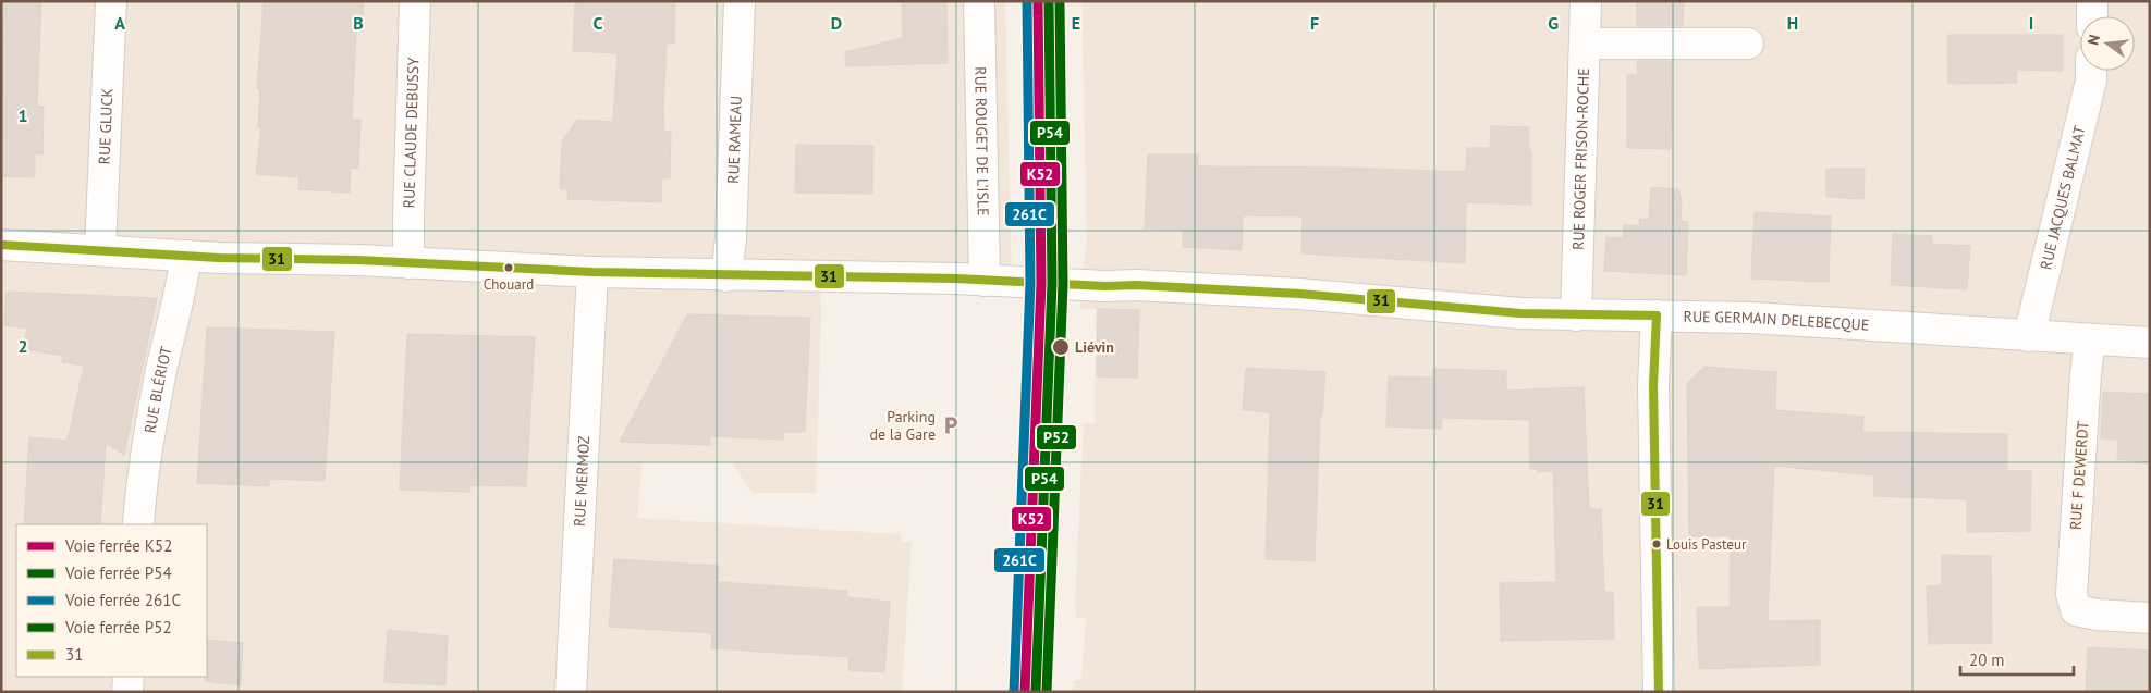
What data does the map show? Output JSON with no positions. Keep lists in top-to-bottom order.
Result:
{
  "streets": {
    "street": [
      "RUE GLUCK",
      "RUE CLAUDE DEBUSSY",
      "RUE RAMEAU",
      "RUE ROUGET DE L'ISLE",
      "RUE ROGER FRISON-ROCHE",
      "RUE JACQUES BALMAT",
      "RUE GERMAIN DELEBECQUE",
      "RUE BLÉRIOT",
      "RUE F DEWERDT",
      "RUE MERMOZ"
    ]
  },
  "crossings": [
    ["RUE GLUCK", "RUE GERMAIN DELEBECQUE"],
    ["RUE CLAUDE DEBUSSY", "RUE GERMAIN DELEBECQUE"],
    ["RUE RAMEAU", "RUE GERMAIN DELEBECQUE"],
    ["RUE ROUGET DE L'ISLE", "RUE GERMAIN DELEBECQUE"],
    ["RUE ROGER FRISON-ROCHE", "RUE GERMAIN DELEBECQUE"],
    ["RUE JACQUES BALMAT", "RUE GERMAIN DELEBECQUE"],
    ["RUE GERMAIN DELEBECQUE", "RUE BLÉRIOT"],
    ["RUE GERMAIN DELEBECQUE", "RUE F DEWERDT"],
    ["RUE GERMAIN DELEBECQUE", "RUE MERMOZ"]
  ],
  "places": {
    "other": ["Chouard", "Liévin", "Louis Pasteur"],
    "parking": ["Parking de la Gare"]
  },
  "lines": [
    "rail line K52",
    "rail line P54",
    "rail line 261C",
    "rail line P52",
    "transit line 31"
  ],
  "legend": [
    "Voie ferrée K52",
    "Voie ferrée P54",
    "Voie ferrée 261C",
    "Voie ferrée P52",
    "31"
  ],
  "scale_bar": "20 m",
  "north": "left",
  "grid": {
    "columns": [
      "A",
      "B",
      "C",
      "D",
      "E",
      "F",
      "G",
      "H",
      "I"
    ],
    "rows": ["1", "2"]
  }
}
